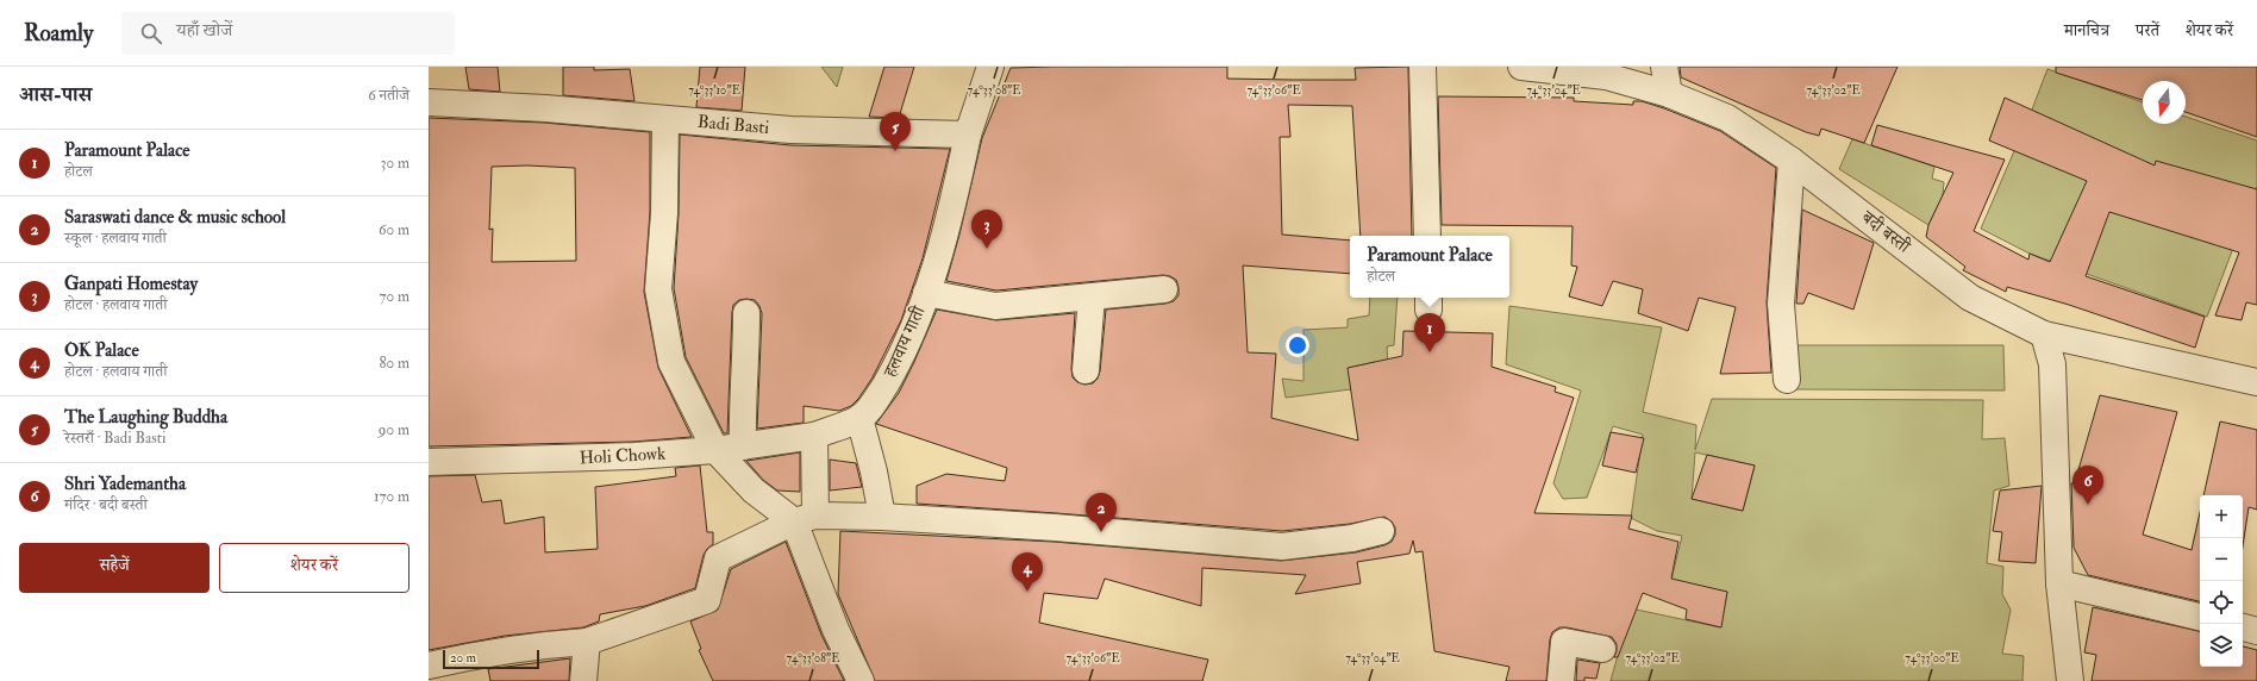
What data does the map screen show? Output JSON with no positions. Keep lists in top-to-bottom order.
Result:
{
  "streets": {
    "street": [
      "Badi Basti",
      "बदी बस्ती",
      "हलवाय गाती",
      "Holi Chowk"
    ]
  },
  "crossings": [
    ["Badi Basti", "हलवाय गाती"],
    ["हलवाय गाती", "Holi Chowk"]
  ],
  "scale_bar": "20 m",
  "north": "bottom",
  "page": {
    "header": "Roamly",
    "search": "यहाँ खोजें",
    "nav": ["मानचित्र", "परतें", "शेयर करें"],
    "heading": ["आस-पास", "6 नतीजे"],
    "pins": [
      "5",
      "3",
      "1",
      "6",
      "2",
      "4"
    ],
    "list": [
      {
        "mark": "1",
        "name": "Paramount Palace",
        "note": "होटल",
        "value": "30 m"
      },
      {
        "mark": "2",
        "name": "Saraswati dance & music school",
        "note": "स्कूल · हलवाय गाती",
        "value": "60 m"
      },
      {
        "mark": "3",
        "name": "Ganpati Homestay",
        "note": "होटल · हलवाय गाती",
        "value": "70 m"
      },
      {
        "mark": "4",
        "name": "OK Palace",
        "note": "होटल · हलवाय गाती",
        "value": "80 m"
      },
      {
        "mark": "5",
        "name": "The Laughing Buddha",
        "note": "रेस्तराँ · Badi Basti",
        "value": "90 m"
      },
      {
        "mark": "6",
        "name": "Shri Yademantha",
        "note": "मंदिर · बदी बस्ती",
        "value": "170 m"
      }
    ],
    "popup": ["Paramount Palace", "होटल"],
    "map_buttons": ["+", "−"],
    "buttons": ["सहेजें", "शेयर करें"],
    "scale": "20 m"
  },
  "coordinates": [
    "74°33'10\"E",
    "74°33'08\"E",
    "74°33'06\"E",
    "74°33'04\"E",
    "74°33'02\"E",
    "74°33'00\"E"
  ]
}
